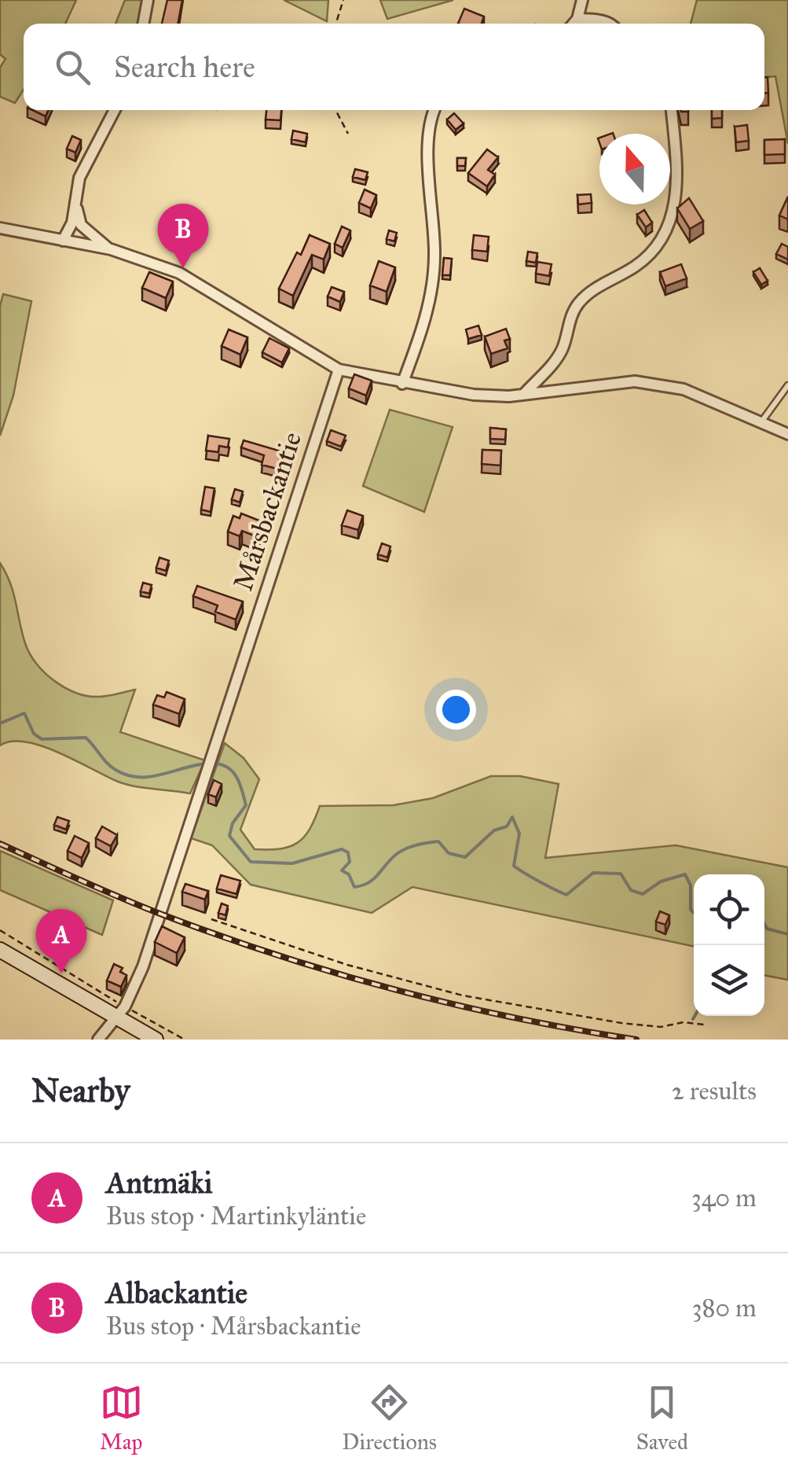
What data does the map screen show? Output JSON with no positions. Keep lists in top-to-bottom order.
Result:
{
  "streets": {
    "street": ["Mårsbackantie"]
  },
  "north": "top",
  "page": {
    "search": "Search here",
    "pins": ["B", "A"],
    "heading": ["Nearby", "2 results"],
    "list": [
      {
        "mark": "A",
        "name": "Antmäki",
        "note": "Bus stop · Martinkyläntie",
        "value": "340 m"
      },
      {
        "mark": "B",
        "name": "Albackantie",
        "note": "Bus stop · Mårsbackantie",
        "value": "380 m"
      }
    ],
    "nav": ["Map", "Directions", "Saved"]
  }
}
